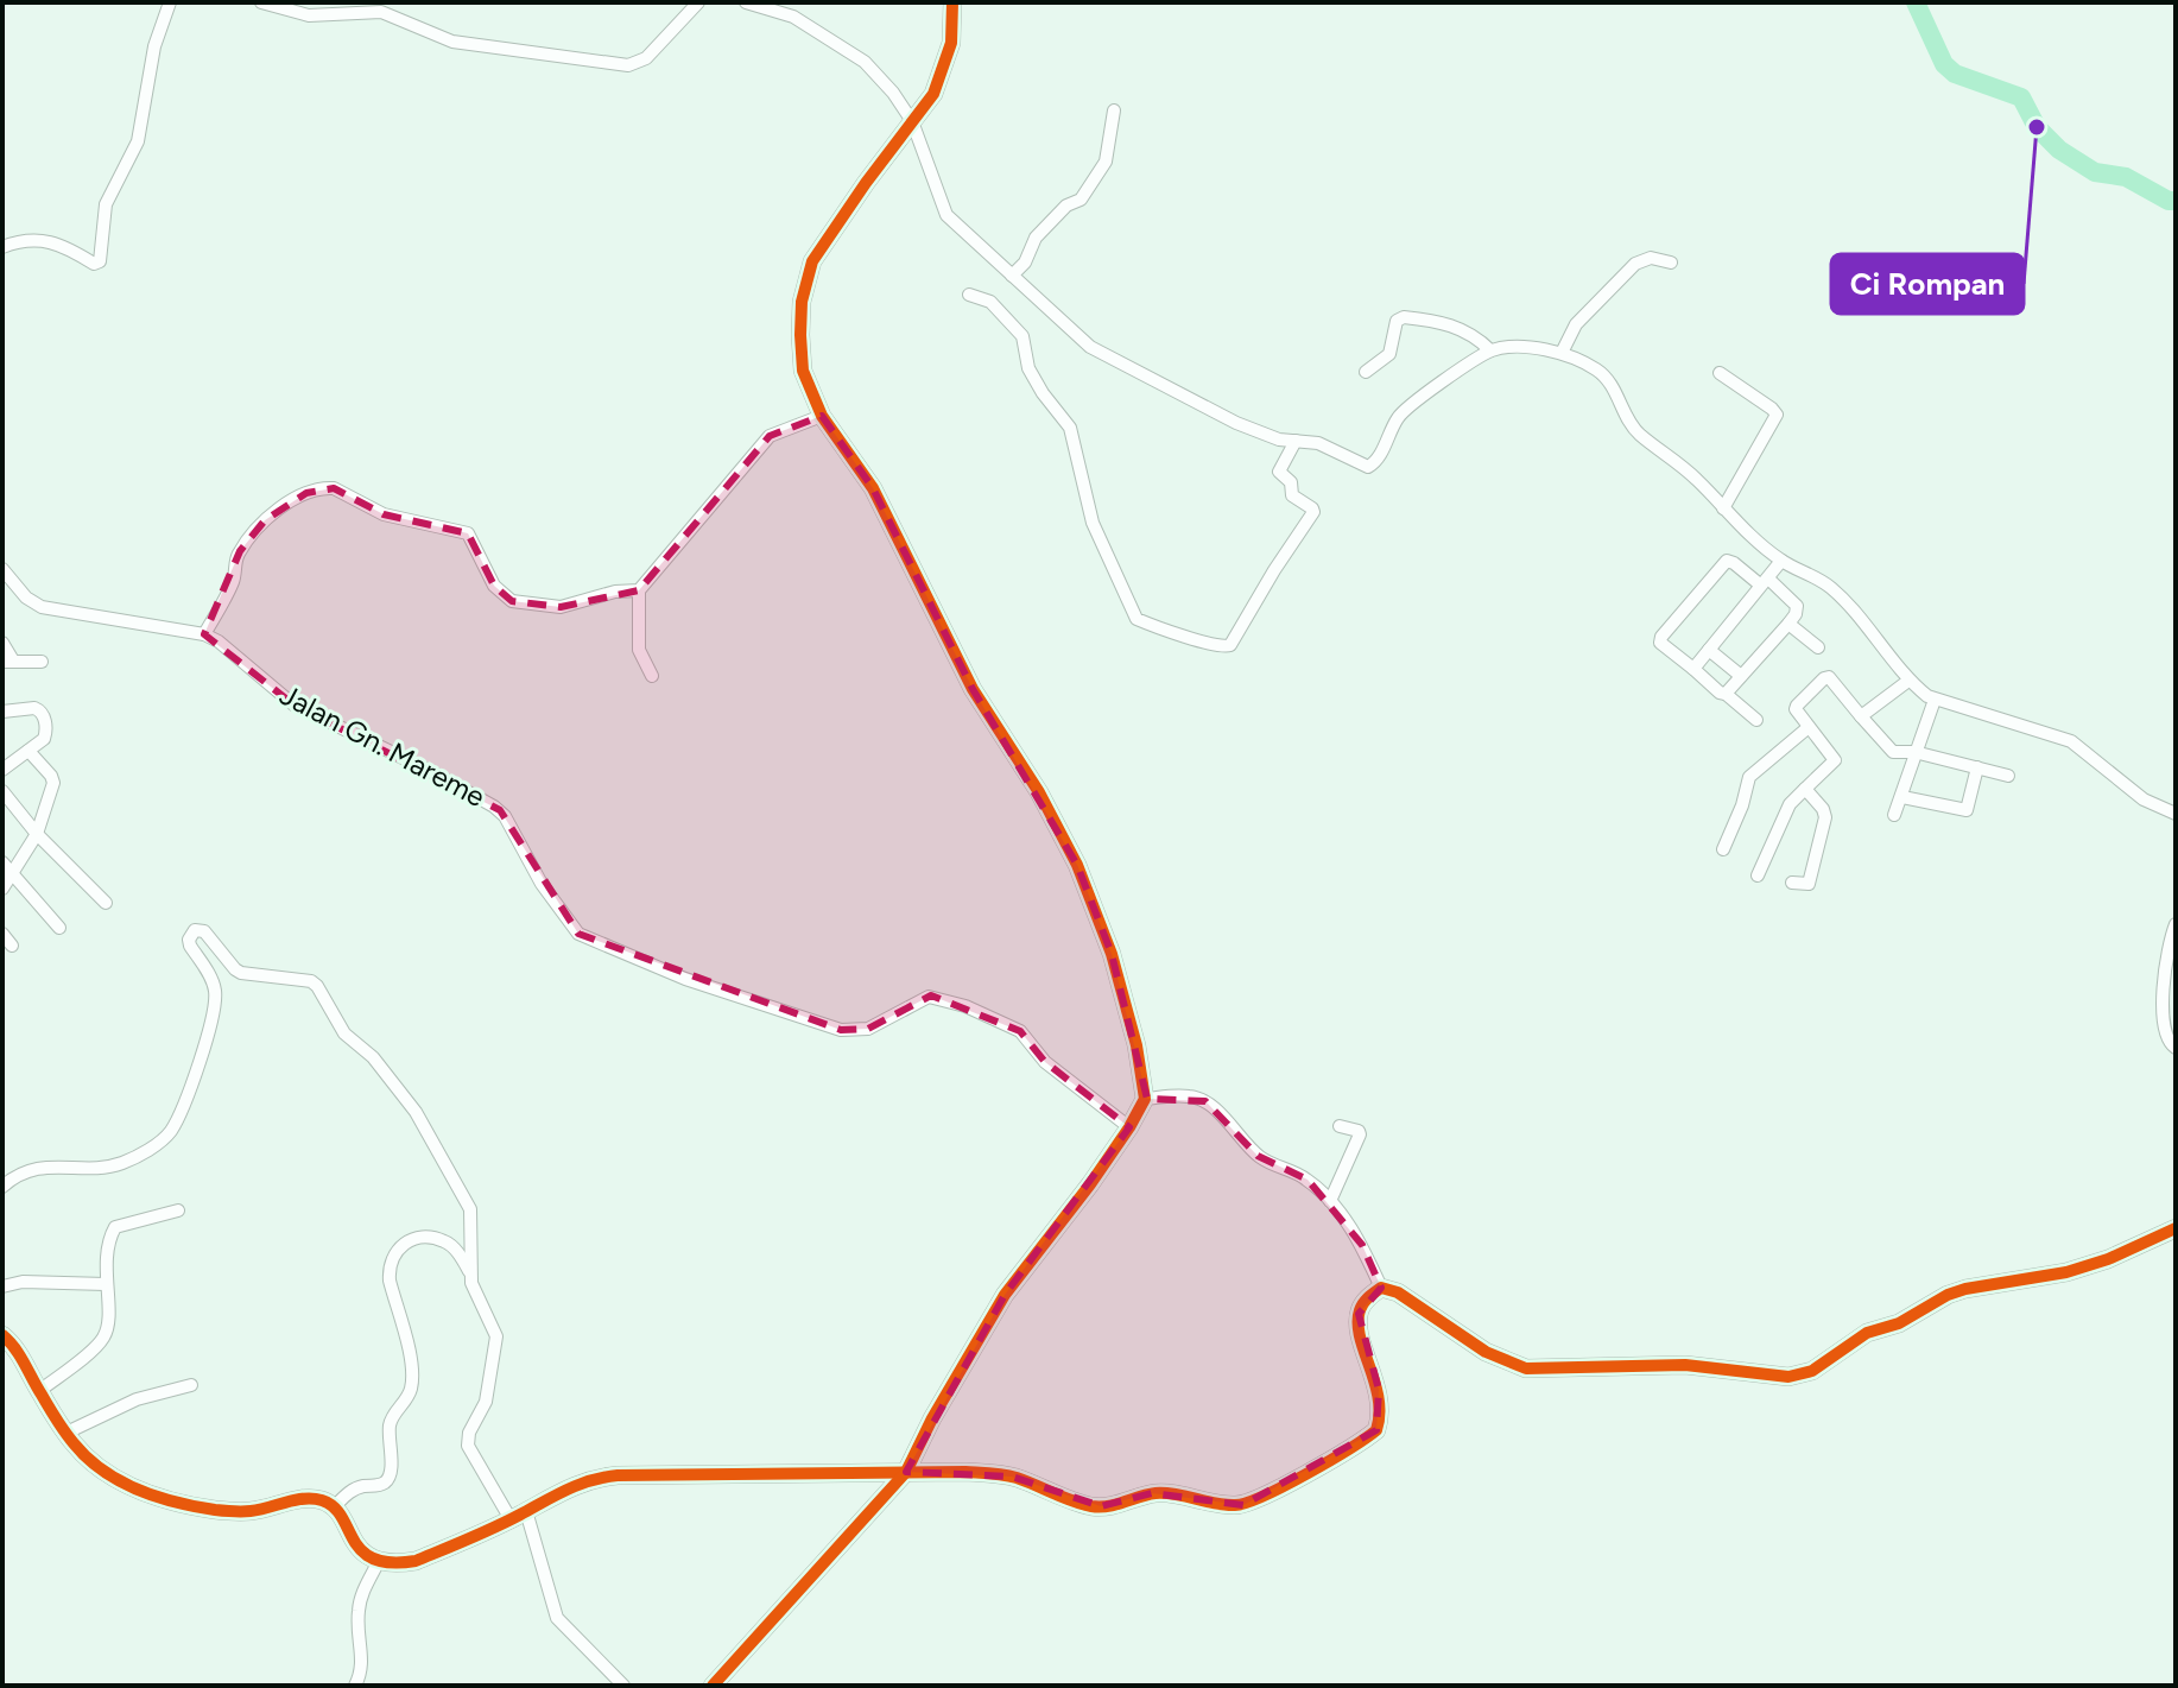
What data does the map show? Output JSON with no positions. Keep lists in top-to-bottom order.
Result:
{
  "streets": {
    "street": ["Jalan Gn. Mareme"]
  },
  "places": ["Ci Rompan"]
}
